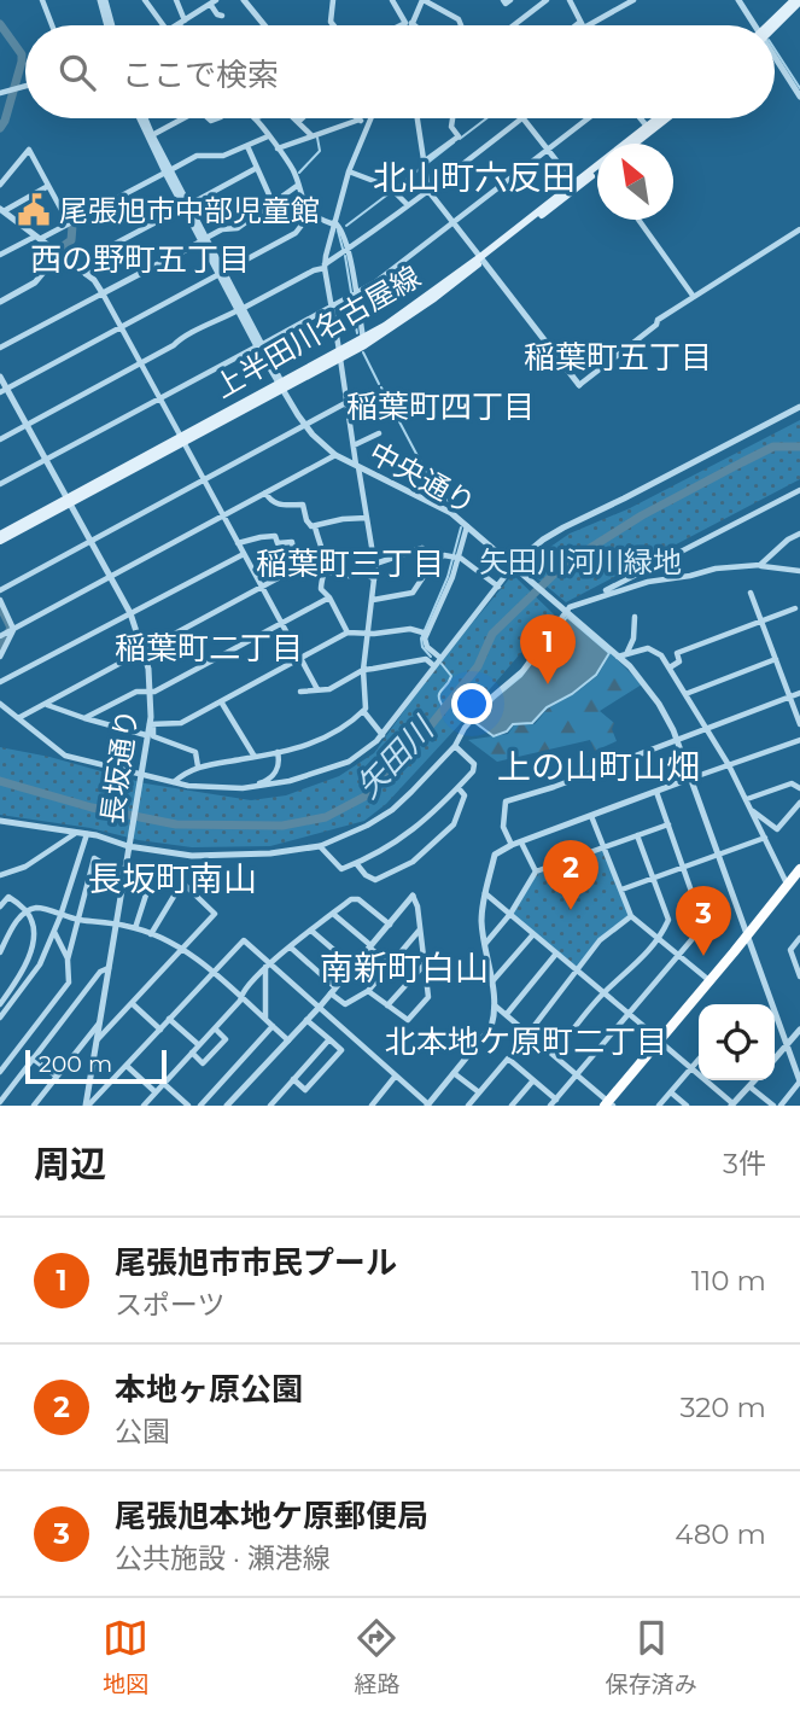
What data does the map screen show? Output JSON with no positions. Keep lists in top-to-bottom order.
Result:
{
  "streets": {
    "main road": ["上半田川名古屋線"],
    "street": ["中央通り", "長坂通り"]
  },
  "crossings": [
    ["上半田川名古屋線", "中央通り"],
    ["上半田川名古屋線", "長坂通り"]
  ],
  "districts": [
    "北山町六反田",
    "西の野町五丁目",
    "稲葉町五丁目",
    "稲葉町四丁目",
    "稲葉町三丁目",
    "稲葉町二丁目",
    "上の山町山畑",
    "長坂町南山",
    "南新町白山",
    "北本地ケ原町二丁目"
  ],
  "water": ["矢田川"],
  "parks": ["矢田川河川緑地"],
  "places": {
    "public building": ["尾張旭市中部児童館"]
  },
  "scale_bar": "200 m",
  "north": "top left",
  "page": {
    "search": "ここで検索",
    "pins": ["1", "2", "3"],
    "scale": "200 m",
    "heading": ["周辺", "3件"],
    "list": [
      {
        "mark": "1",
        "name": "尾張旭市市民プール",
        "note": "スポーツ",
        "value": "110 m"
      },
      {
        "mark": "2",
        "name": "本地ヶ原公園",
        "note": "公園",
        "value": "320 m"
      },
      {
        "mark": "3",
        "name": "尾張旭本地ケ原郵便局",
        "note": "公共施設 · 瀬港線",
        "value": "480 m"
      }
    ],
    "nav": ["地図", "経路", "保存済み"]
  }
}
